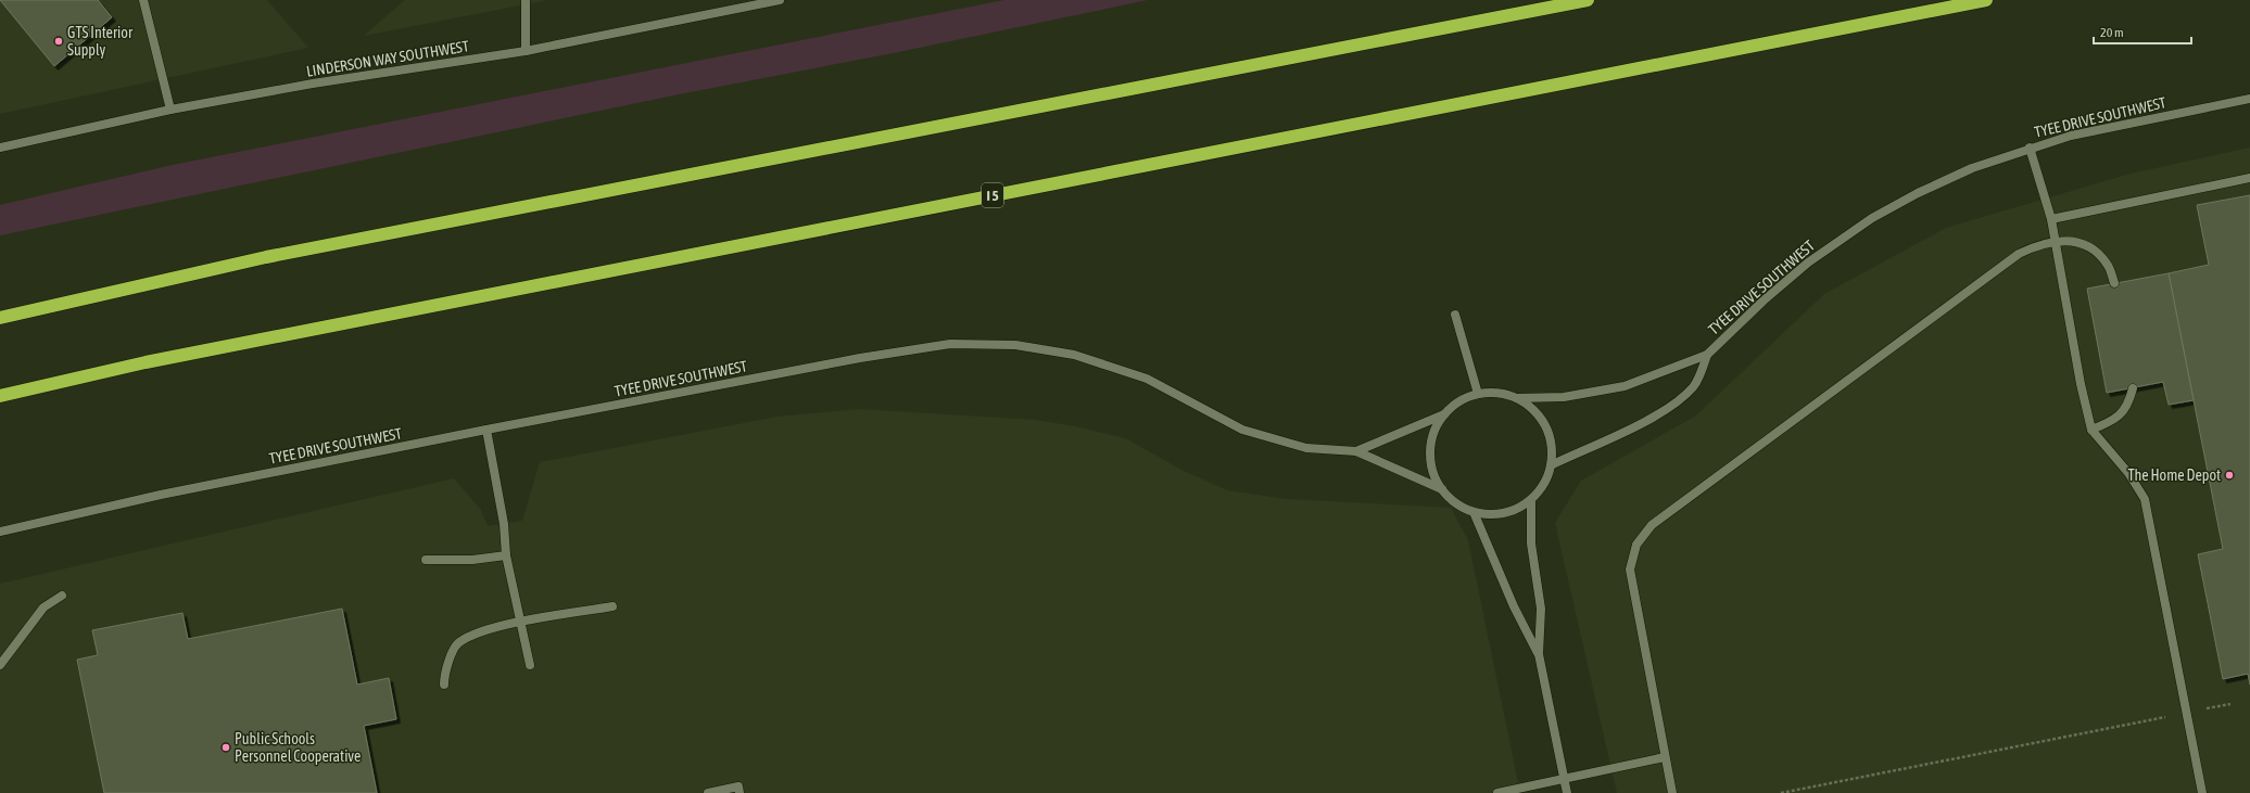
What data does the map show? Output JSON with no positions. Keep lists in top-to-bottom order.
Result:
{
  "streets": {
    "highway": ["I 5"],
    "street": ["LINDERSON WAY SOUTHWEST", "TYEE DRIVE SOUTHWEST"]
  },
  "places": ["GTS Interior Supply", "The Home Depot", "Public Schools Personnel Cooperative"],
  "scale_bar": "20 m"
}
